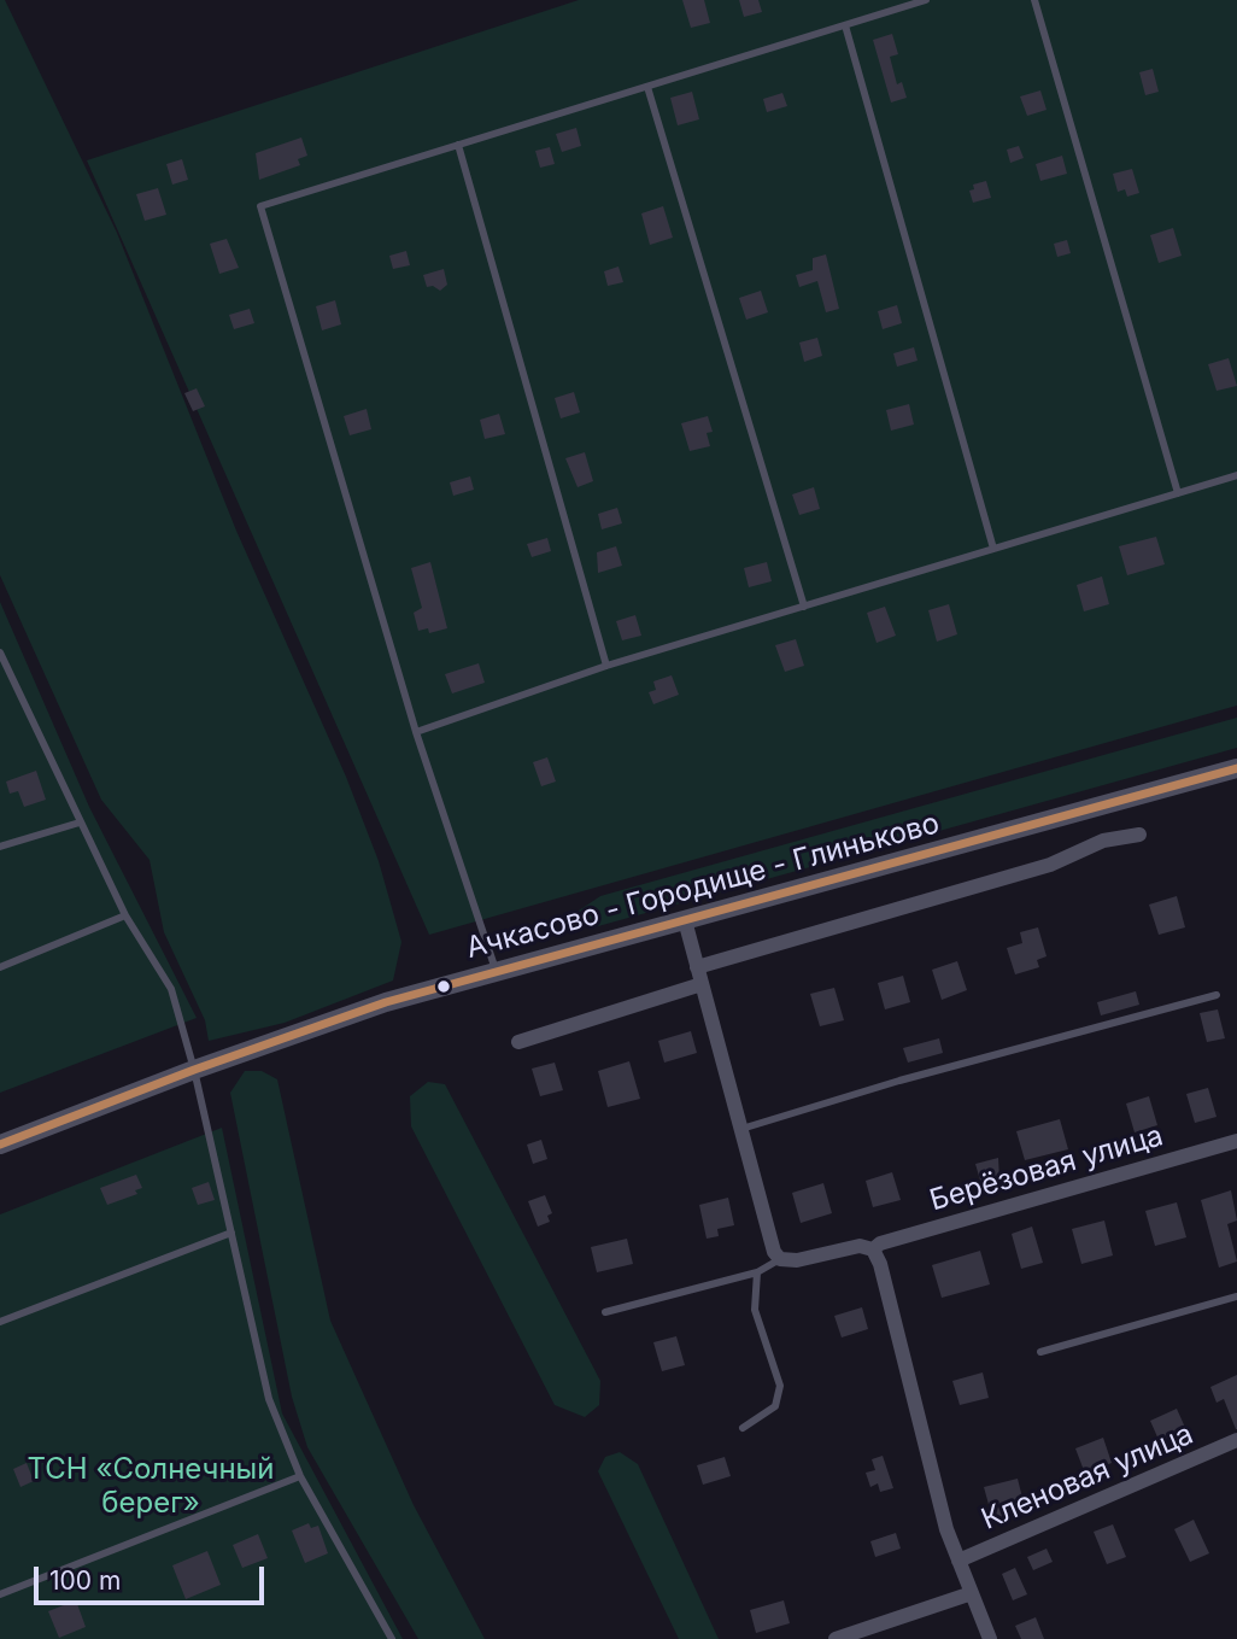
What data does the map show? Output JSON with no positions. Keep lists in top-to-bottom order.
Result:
{
  "streets": {
    "street": ["Ачкасово - Городище - Глиньково", "Берёзовая улица", "Кленовая улица"]
  },
  "parks": ["ТСН «Солнечный берег»"],
  "scale_bar": "100 m"
}
